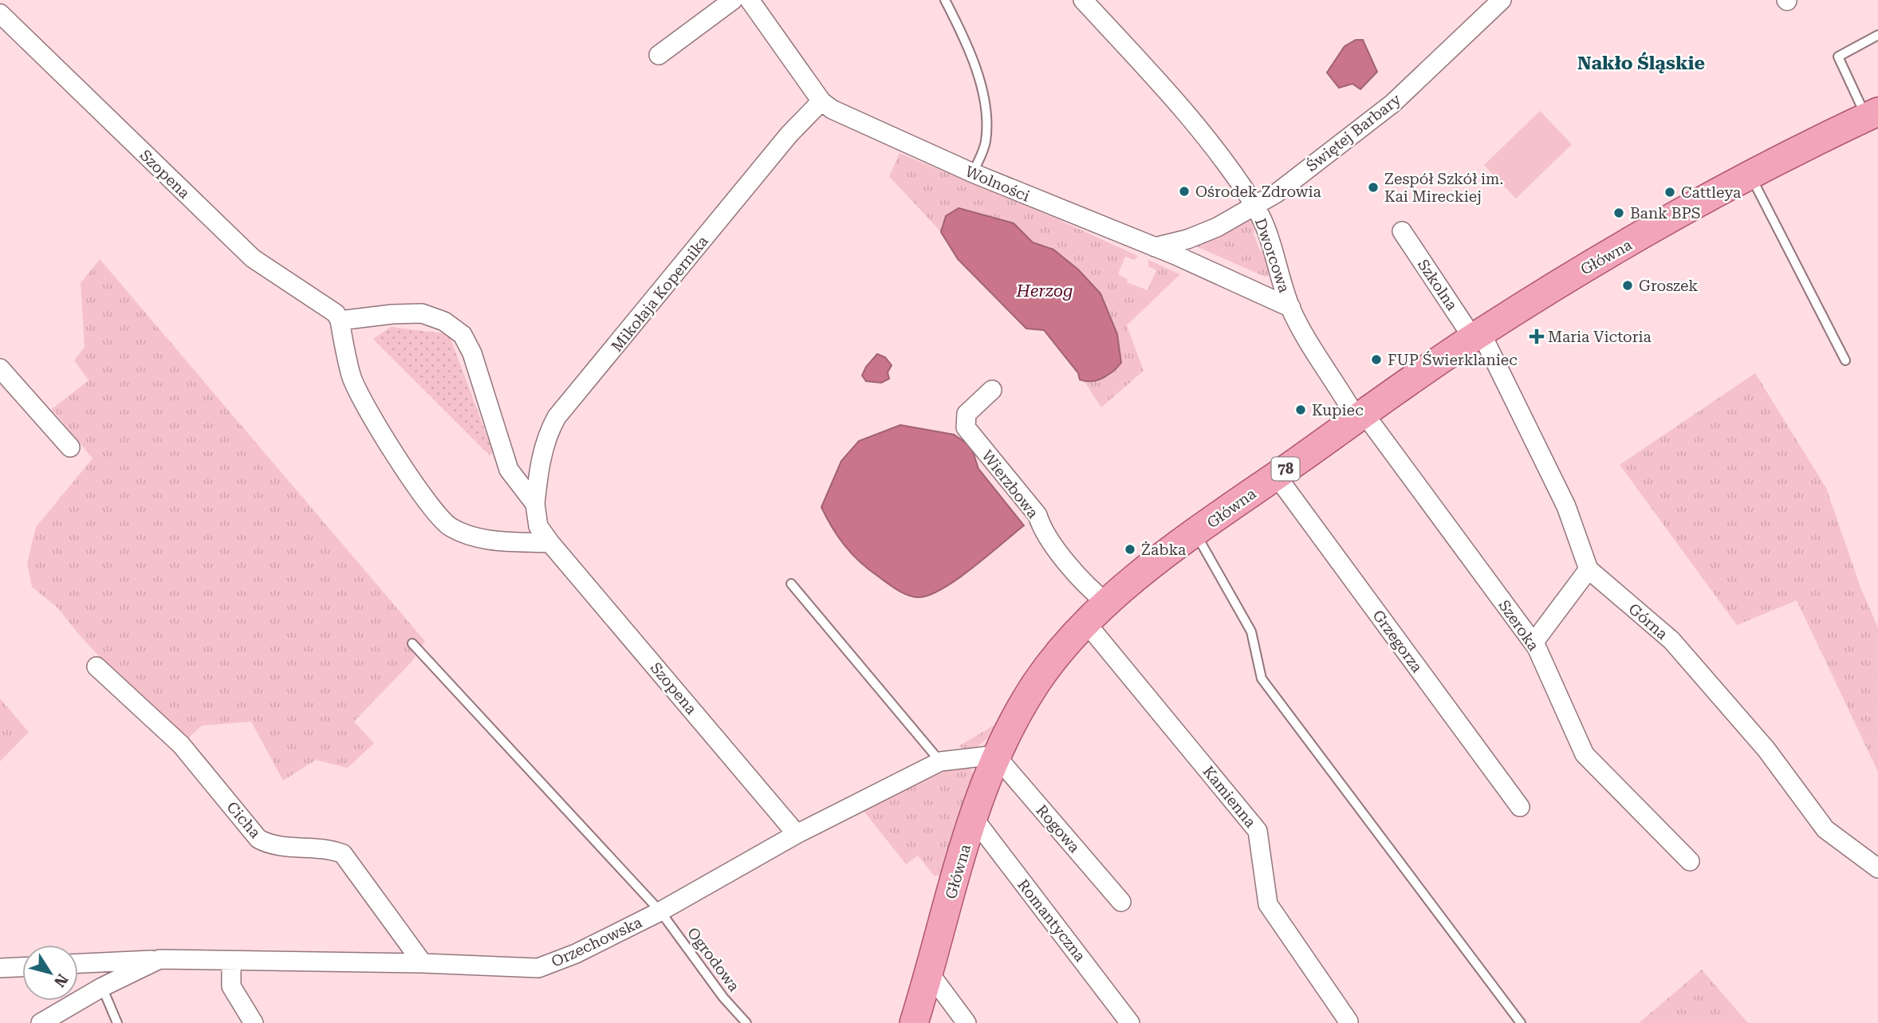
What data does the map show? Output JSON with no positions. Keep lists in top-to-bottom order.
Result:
{
  "streets": {
    "main road": ["Główna", "78"],
    "street": [
      "Świętej Barbary",
      "Szopena",
      "Wolności",
      "Dworcowa",
      "Szkolna",
      "Mikołaja Kopernika",
      "Wierzbowa",
      "Górna",
      "Szeroka",
      "Grzegorza",
      "Kamienna",
      "Cicha",
      "Rogowa",
      "Romantyczna",
      "Orzechowska"
    ],
    "lane": ["Ogrodowa"]
  },
  "crossings": [
    ["Świętej Barbary", "Wolności"],
    ["Świętej Barbary", "Dworcowa"],
    ["Szopena", "Mikołaja Kopernika"],
    ["Szopena", "Orzechowska"],
    ["Wolności", "Dworcowa"],
    ["Wolności", "Mikołaja Kopernika"],
    ["Dworcowa", "Główna"],
    ["Dworcowa", "Szeroka"],
    ["Główna", "Szkolna"],
    ["Główna", "Wierzbowa"],
    ["Główna", "Górna"],
    ["Główna", "Szeroka"],
    ["Główna", "Grzegorza"],
    ["Główna", "Kamienna"],
    ["Główna", "Rogowa"],
    ["Główna", "Romantyczna"],
    ["Główna", "Orzechowska"],
    ["Szkolna", "Górna"],
    ["Cicha", "Orzechowska"],
    ["Rogowa", "Orzechowska"],
    ["Orzechowska", "Ogrodowa"]
  ],
  "districts": ["Nakło Śląskie"],
  "water": ["Herzog"],
  "places": {
    "other": [
      "Zespół Szkół im. Kai Mireckiej",
      "Ośrodek Zdrowia",
      "Cattleya",
      "Bank BPS",
      "Groszek",
      "FUP Świerklaniec",
      "Kupiec",
      "Żabka"
    ],
    "health": ["Maria Victoria"]
  },
  "north": "bottom right"
}
